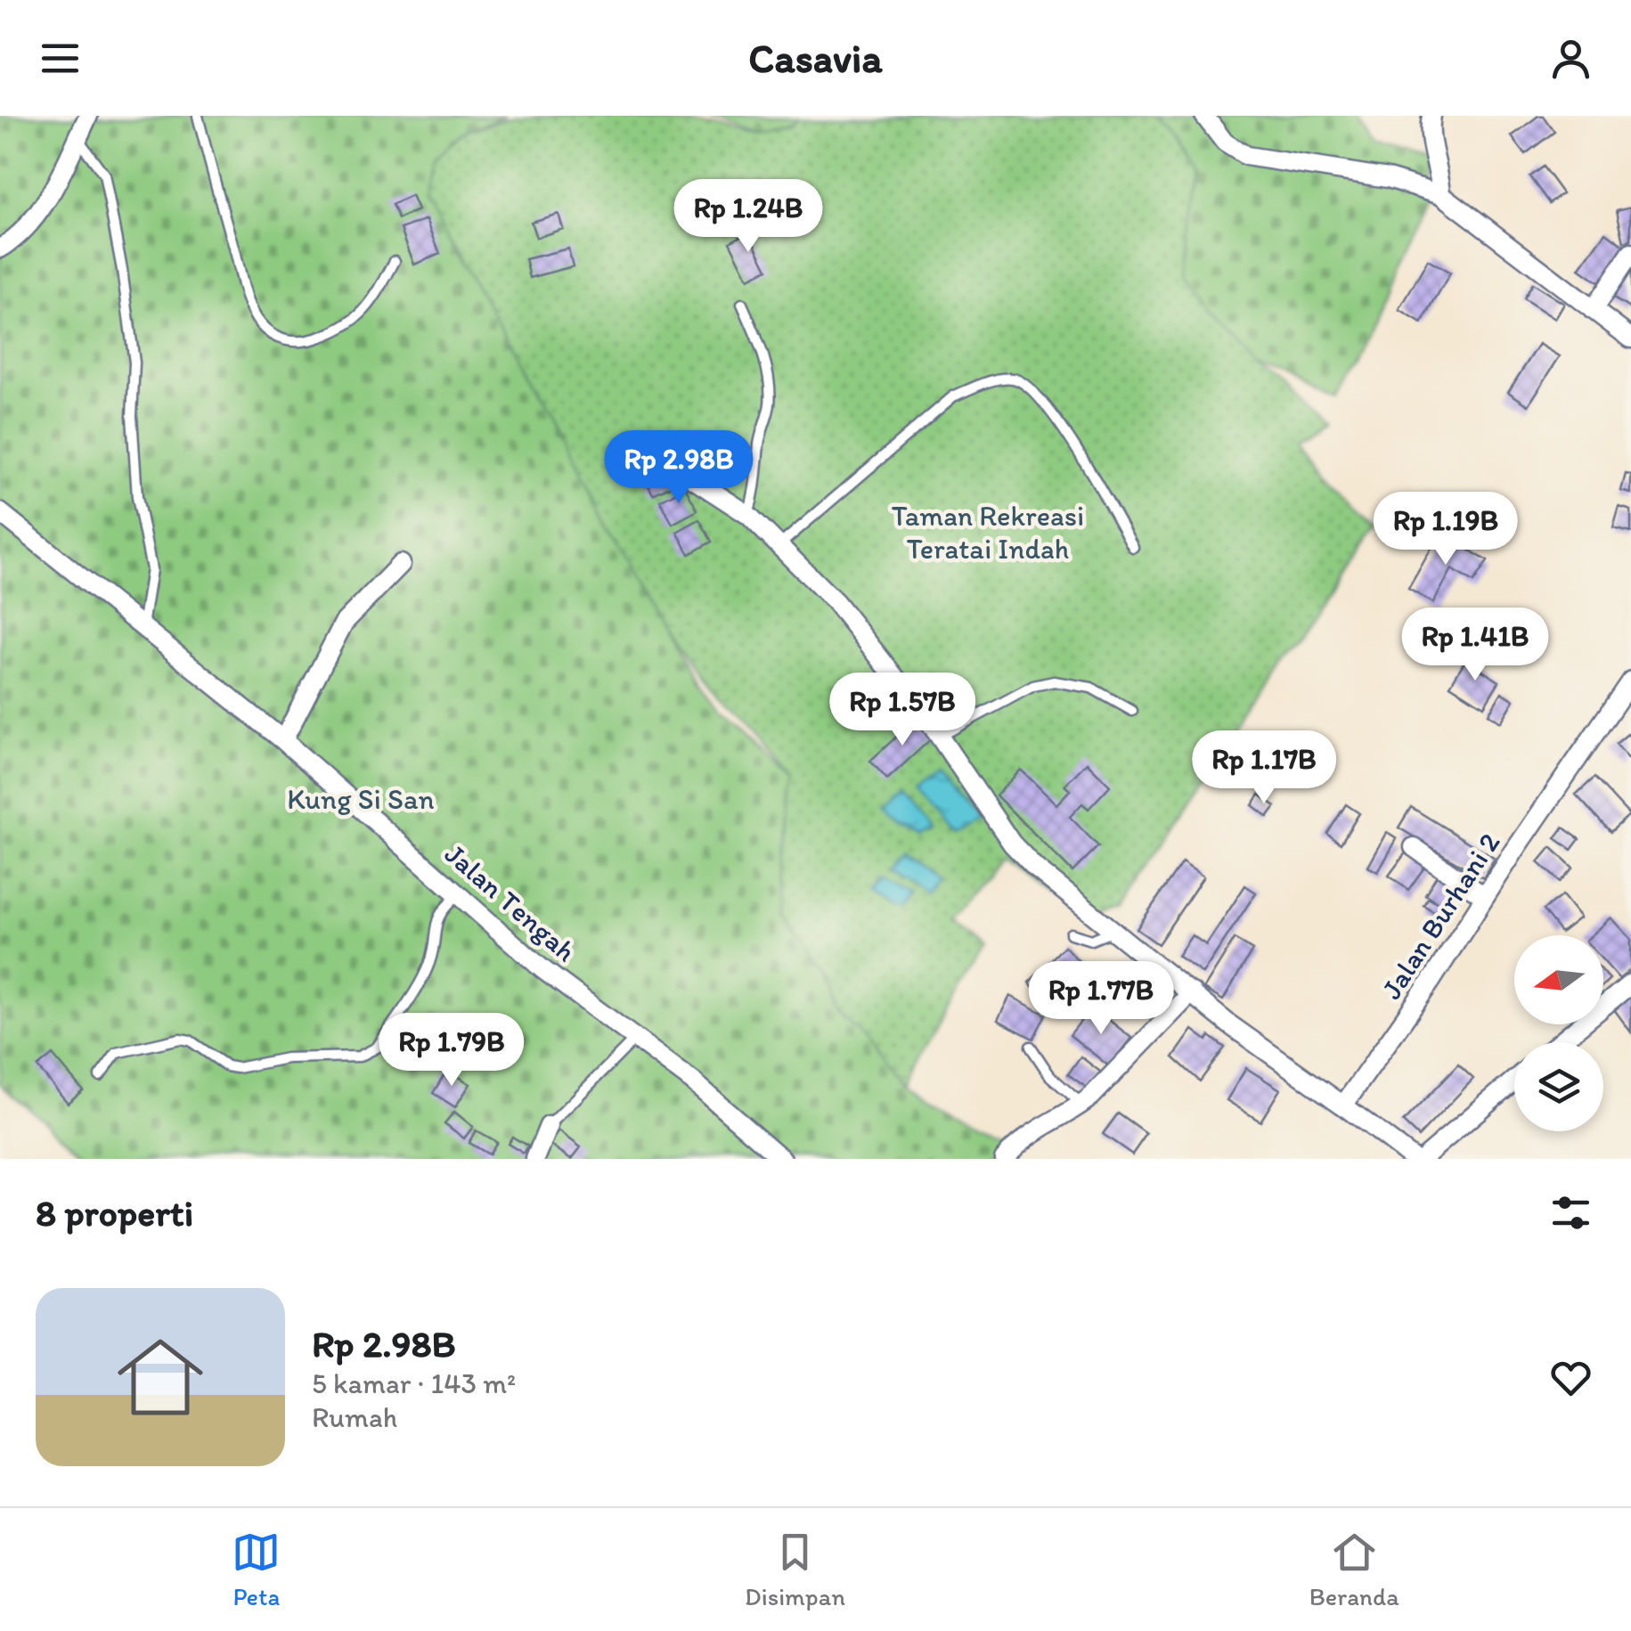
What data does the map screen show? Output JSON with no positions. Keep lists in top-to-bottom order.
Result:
{
  "streets": {
    "street": ["Jalan Tengah", "Jalan Burhani 2"]
  },
  "parks": ["Taman Rekreasi Teratai Indah", "Kung Si San"],
  "north": "left",
  "page": {
    "header": "Casavia",
    "price": [
      "Rp 1.24B",
      "Rp 2.98B",
      "Rp 1.19B",
      "Rp 1.41B",
      "Rp 1.57B",
      "Rp 1.17B",
      "Rp 1.77B",
      "Rp 1.79B"
    ],
    "heading": "8 properti",
    "list": [
      {
        "name": "Rp 2.98B",
        "note": "5 kamar · 143 m² · Rumah"
      }
    ],
    "tabs": ["Peta", "Disimpan", "Beranda"]
  }
}
